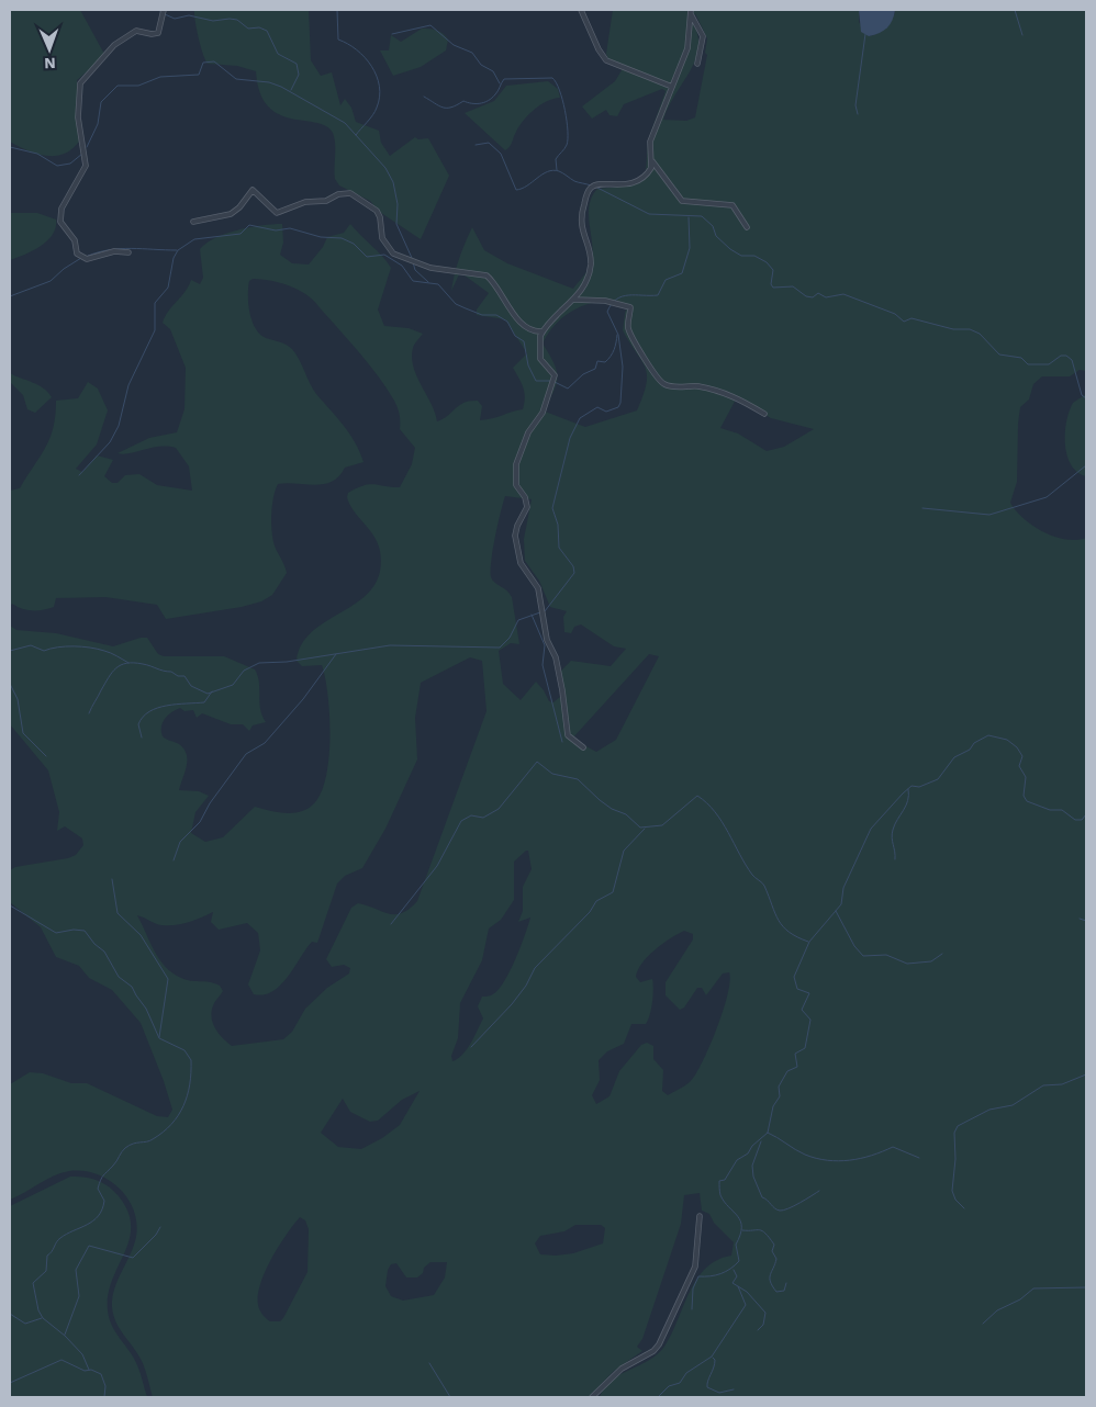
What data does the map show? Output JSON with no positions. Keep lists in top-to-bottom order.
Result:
{
  "north": "bottom"
}
